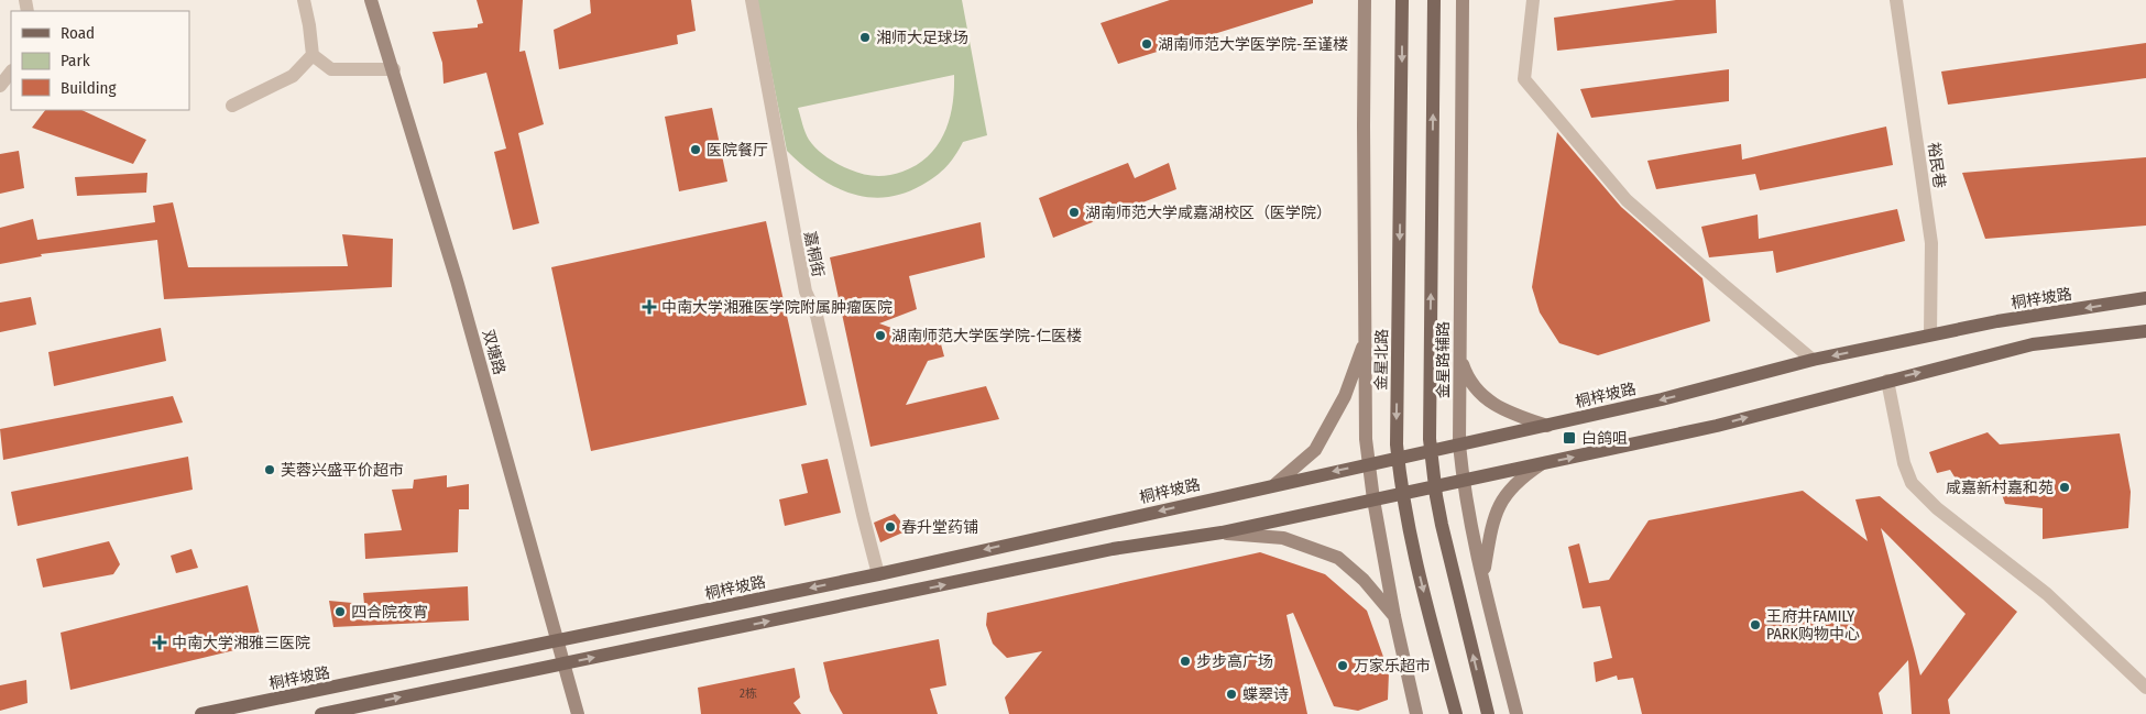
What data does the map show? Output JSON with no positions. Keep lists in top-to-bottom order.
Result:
{
  "streets": {
    "main road": ["桐梓坡路", "金星北路"],
    "street": [
      "裕民巷",
      "嘉桐街",
      "双塘路",
      "金星路辅路"
    ]
  },
  "crossings": [
    ["裕民巷", "桐梓坡路"],
    ["嘉桐街", "桐梓坡路"],
    ["桐梓坡路", "双塘路"],
    ["桐梓坡路", "金星北路"],
    ["桐梓坡路", "金星路辅路"]
  ],
  "places": {
    "other": [
      "湘师大足球场",
      "湖南师范大学医学院-至谨楼",
      "医院餐厅",
      "湖南师范大学咸嘉湖校区（医学院）",
      "湖南师范大学医学院-仁医楼",
      "芙蓉兴盛平价超市",
      "咸嘉新村嘉和苑",
      "春升堂药铺",
      "四合院夜宵",
      "王府井FAMILY PARK购物中心",
      "步步高广场",
      "万家乐超市",
      "蝶翠诗"
    ],
    "health": ["中南大学湘雅医学院附属肿瘤医院", "中南大学湘雅三医院"],
    "transit": ["白鸽咀"]
  },
  "house_numbers": ["2栋"],
  "legend": ["Road", "Park", "Building"]
}
